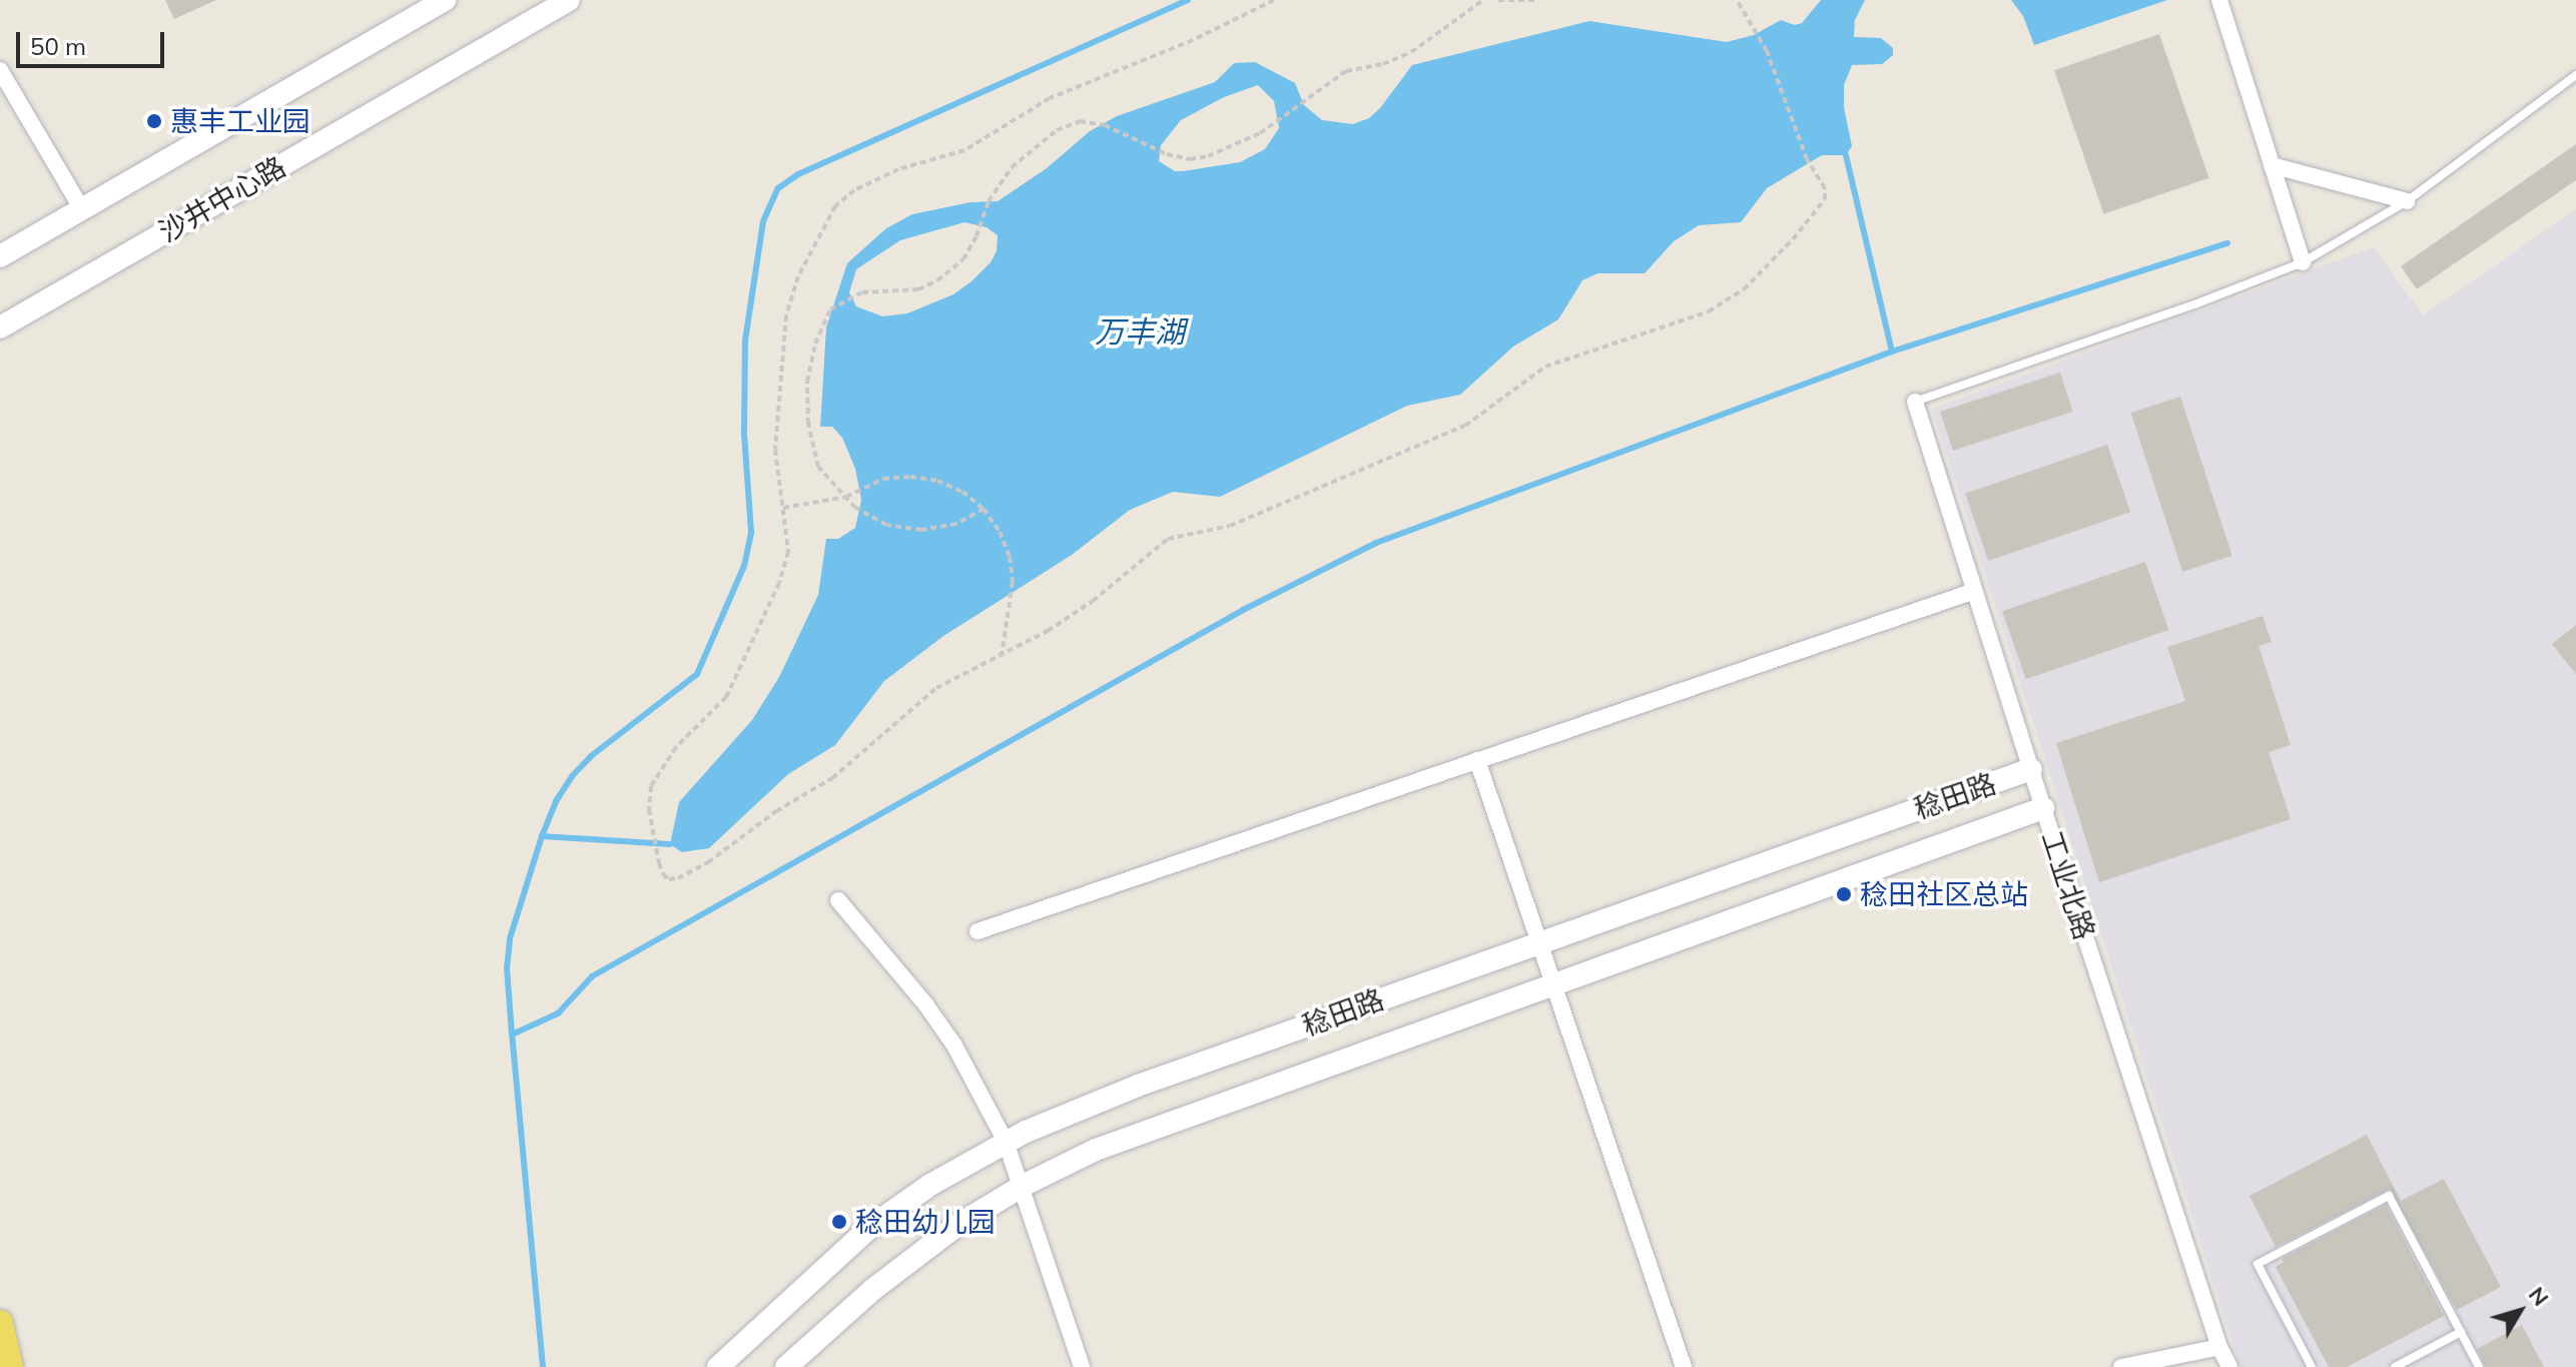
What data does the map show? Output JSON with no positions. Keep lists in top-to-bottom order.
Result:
{
  "streets": {
    "street": ["沙井中心路", "稔田路", "工业北路"]
  },
  "crossings": [
    ["稔田路", "工业北路"]
  ],
  "water": ["万丰湖"],
  "places": ["惠丰工业园", "稔田社区总站", "稔田幼儿园"],
  "scale_bar": "50 m",
  "north": "top right"
}
